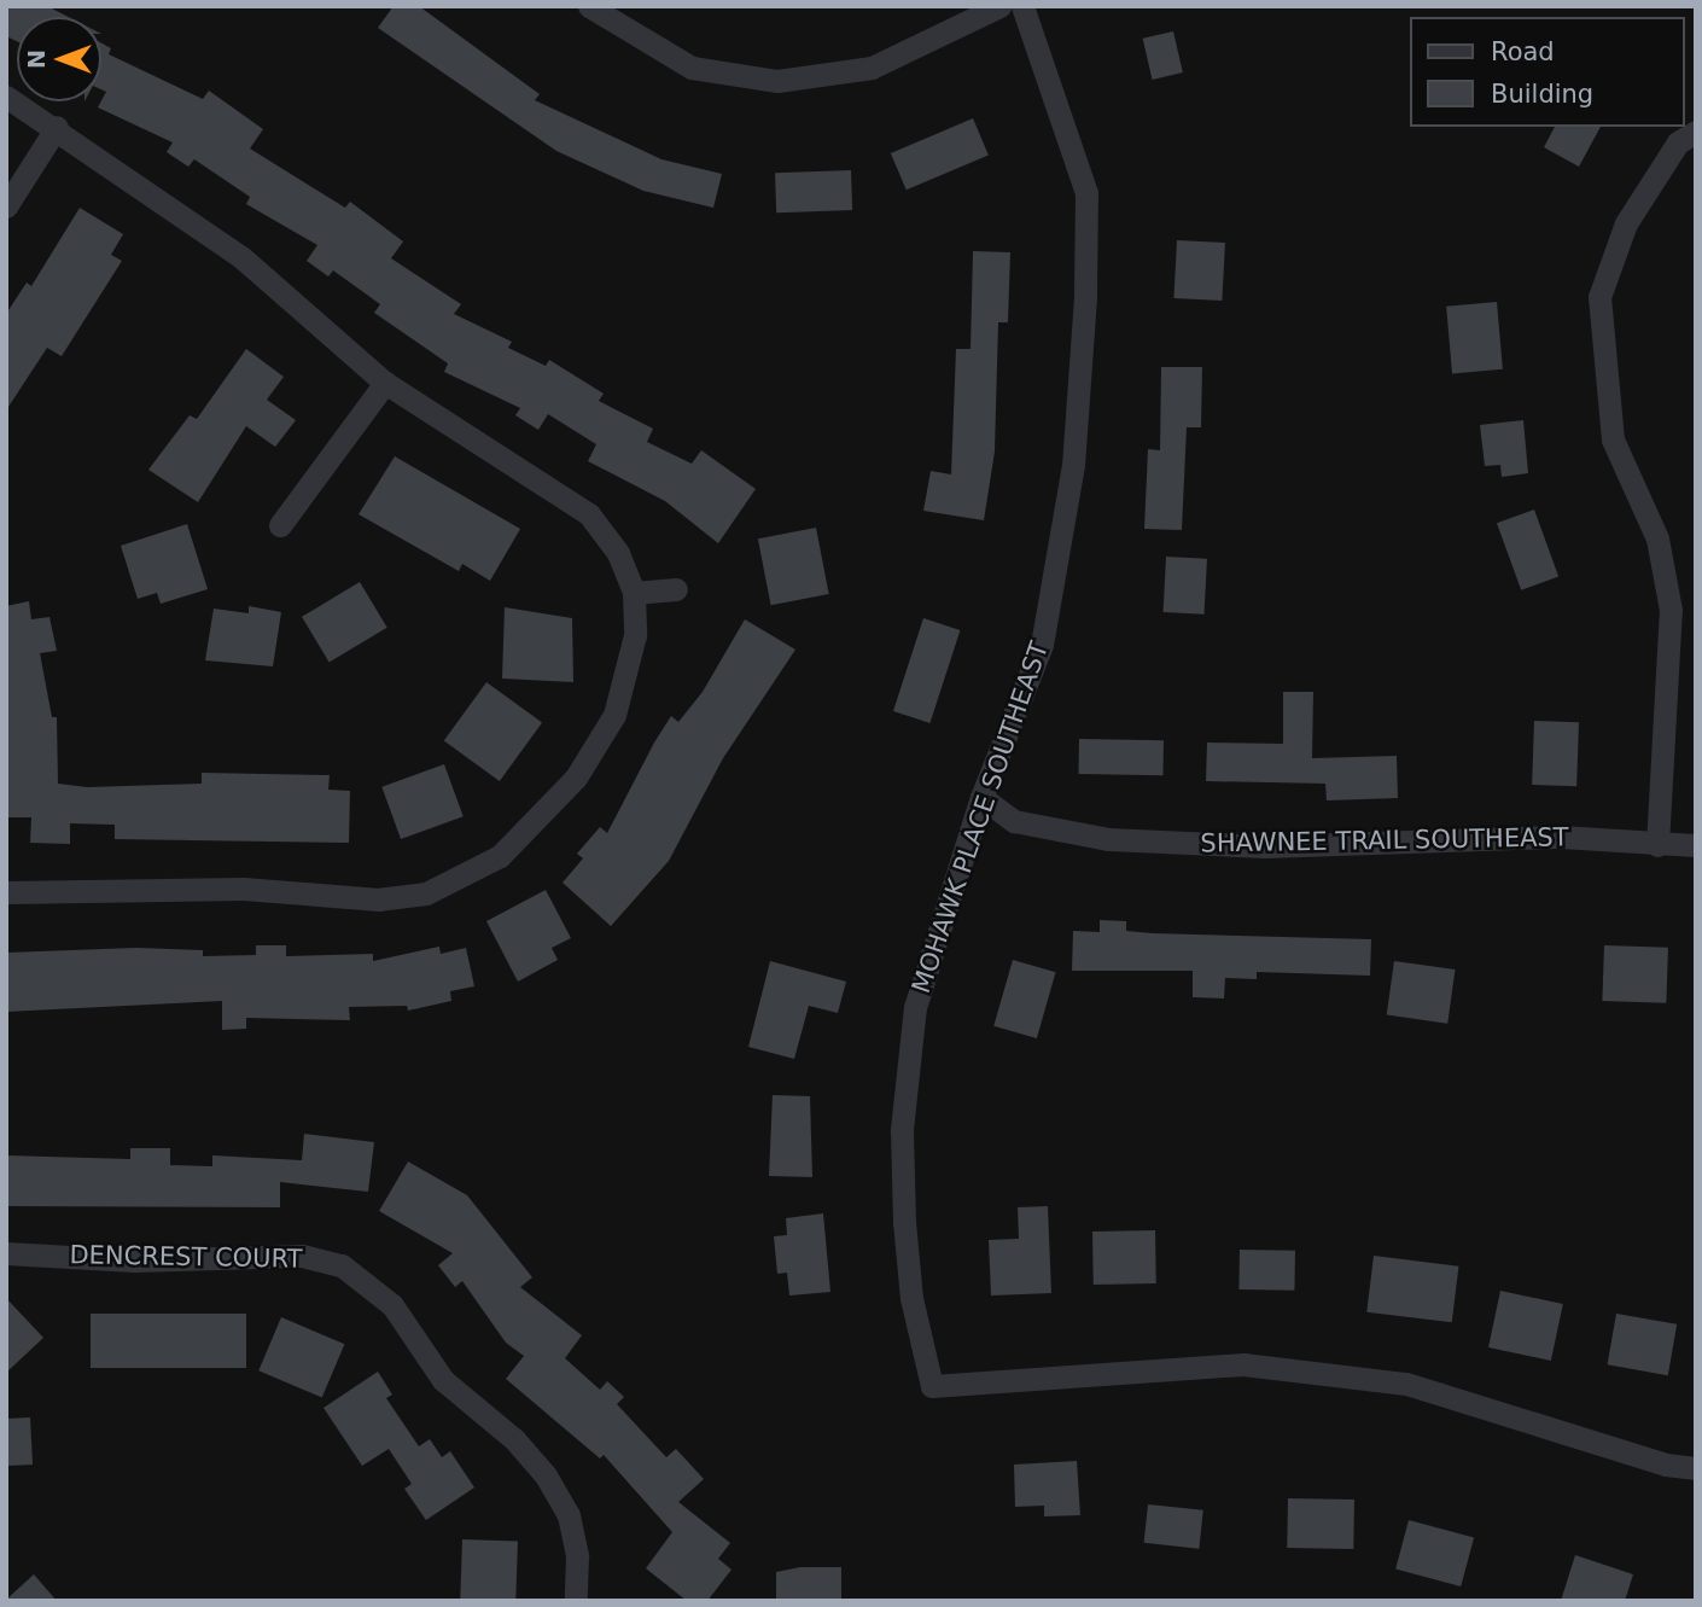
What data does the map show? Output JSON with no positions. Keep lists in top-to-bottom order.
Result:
{
  "streets": {
    "street": ["MOHAWK PLACE SOUTHEAST", "SHAWNEE TRAIL SOUTHEAST", "DENCREST COURT"]
  },
  "crossings": [
    ["MOHAWK PLACE SOUTHEAST", "SHAWNEE TRAIL SOUTHEAST"]
  ],
  "legend": ["Road", "Building"],
  "north": "left"
}
